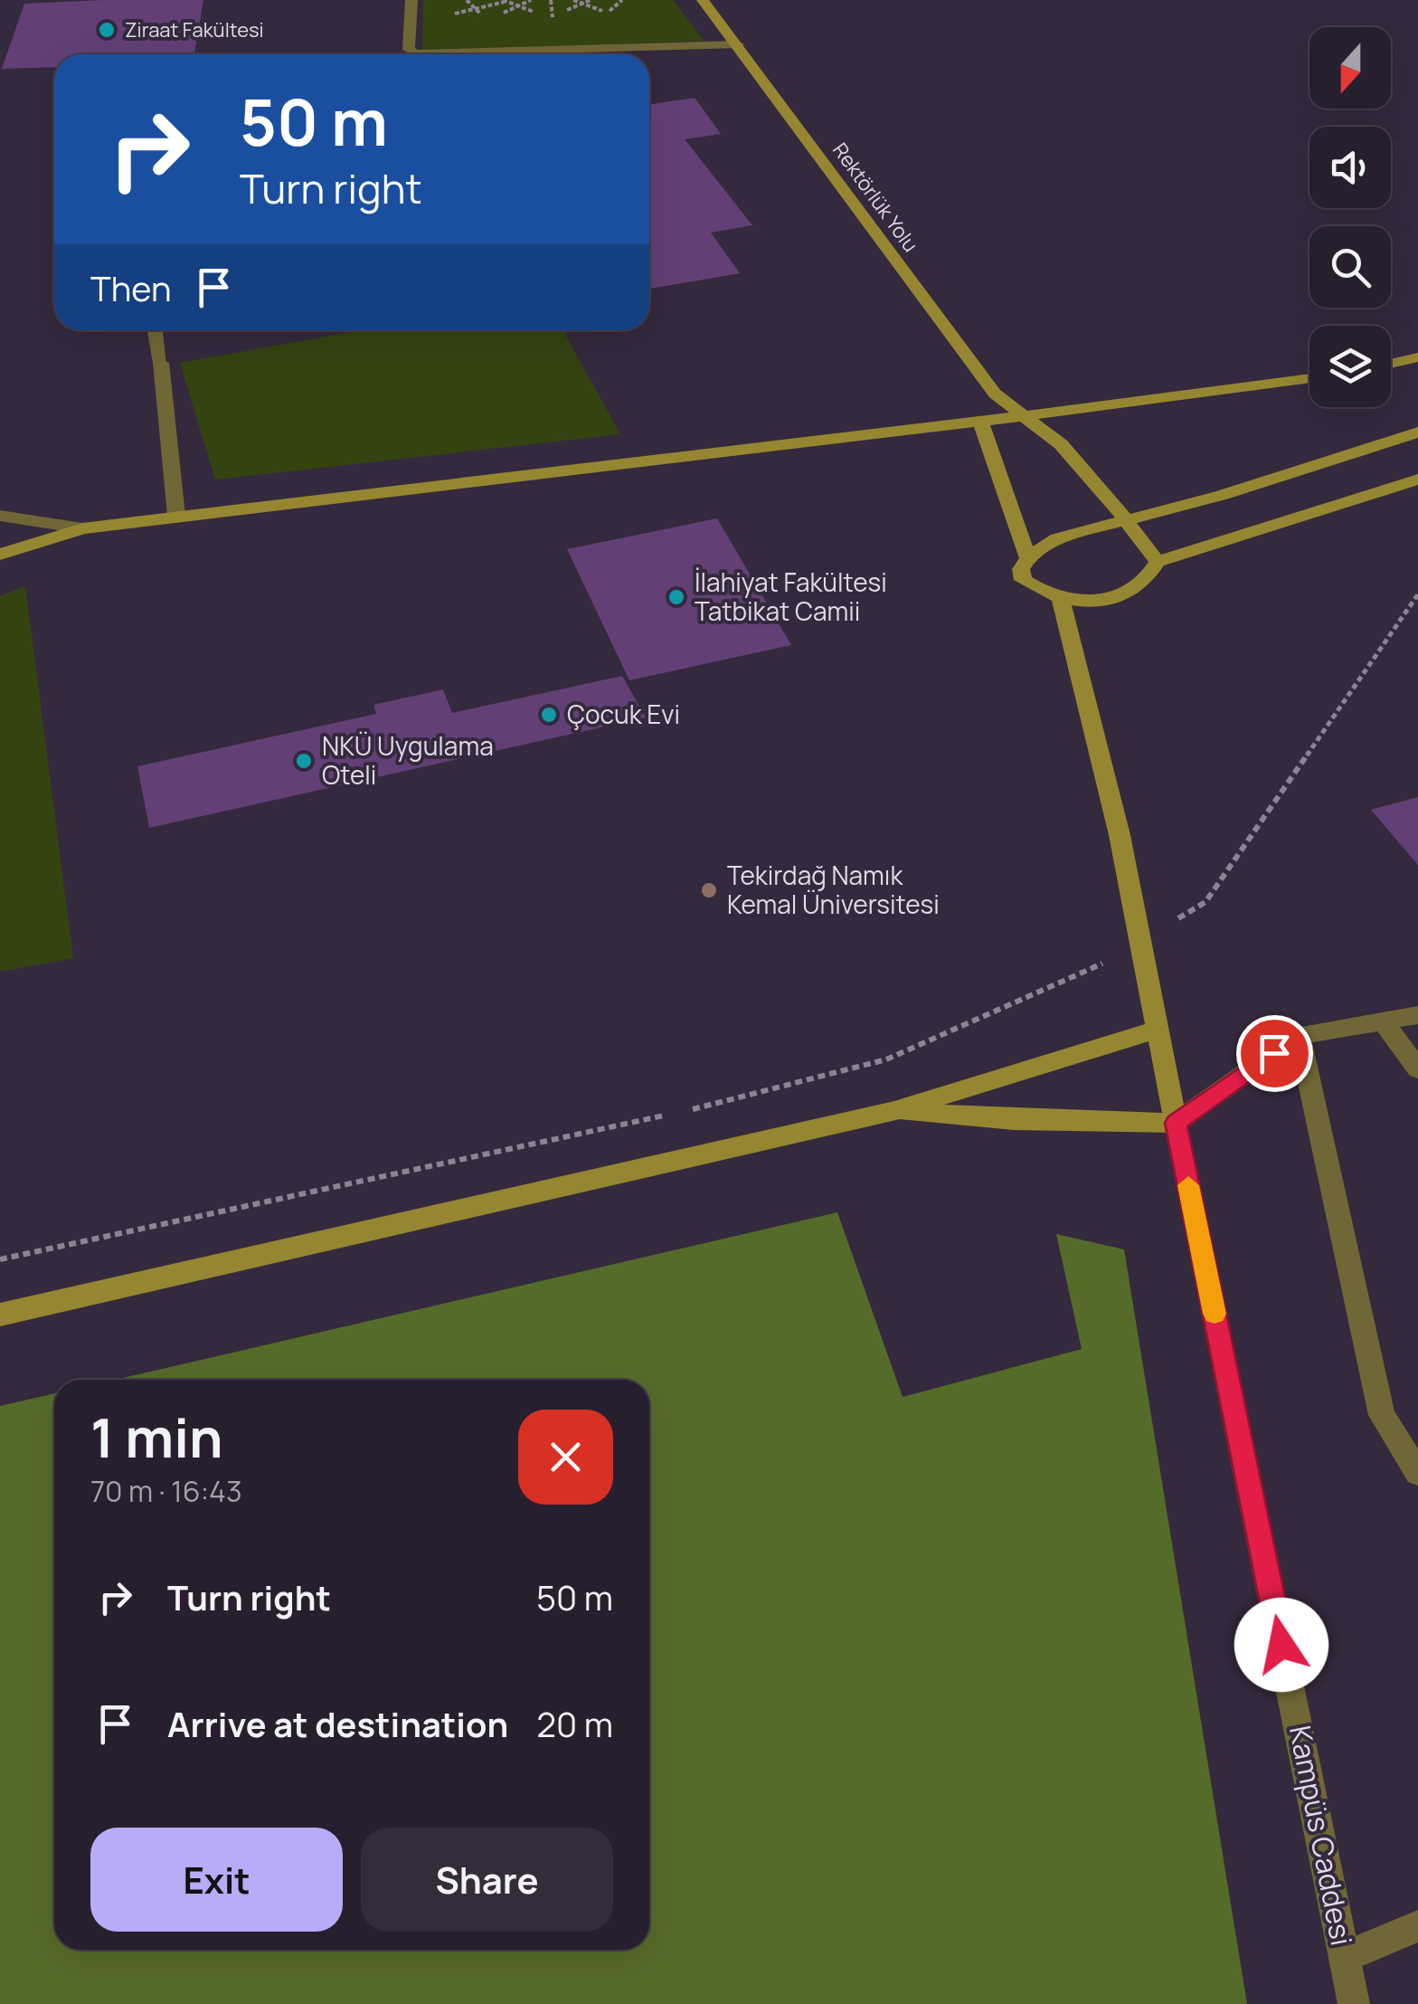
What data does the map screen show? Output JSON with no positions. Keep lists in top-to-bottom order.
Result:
{
  "streets": {
    "street": ["Rektörlük Yolu", "Kampüs Caddesi"]
  },
  "places": [
    "Ziraat Fakültesi",
    "İlahiyat Fakültesi Tatbikat Camii",
    "Çocuk Evi",
    "NKÜ Uygulama Oteli",
    "Tekirdağ Namık Kemal Üniversitesi"
  ],
  "north": "bottom",
  "page": {
    "turn": ["50 m", "Turn right"],
    "then": "Then",
    "heading": ["1 min", "70 m · 16:43"],
    "list": [
      {
        "name": "Turn right",
        "value": "50 m"
      },
      {
        "name": "Arrive at destination",
        "value": "20 m"
      }
    ],
    "buttons": ["Exit", "Share"]
  }
}
